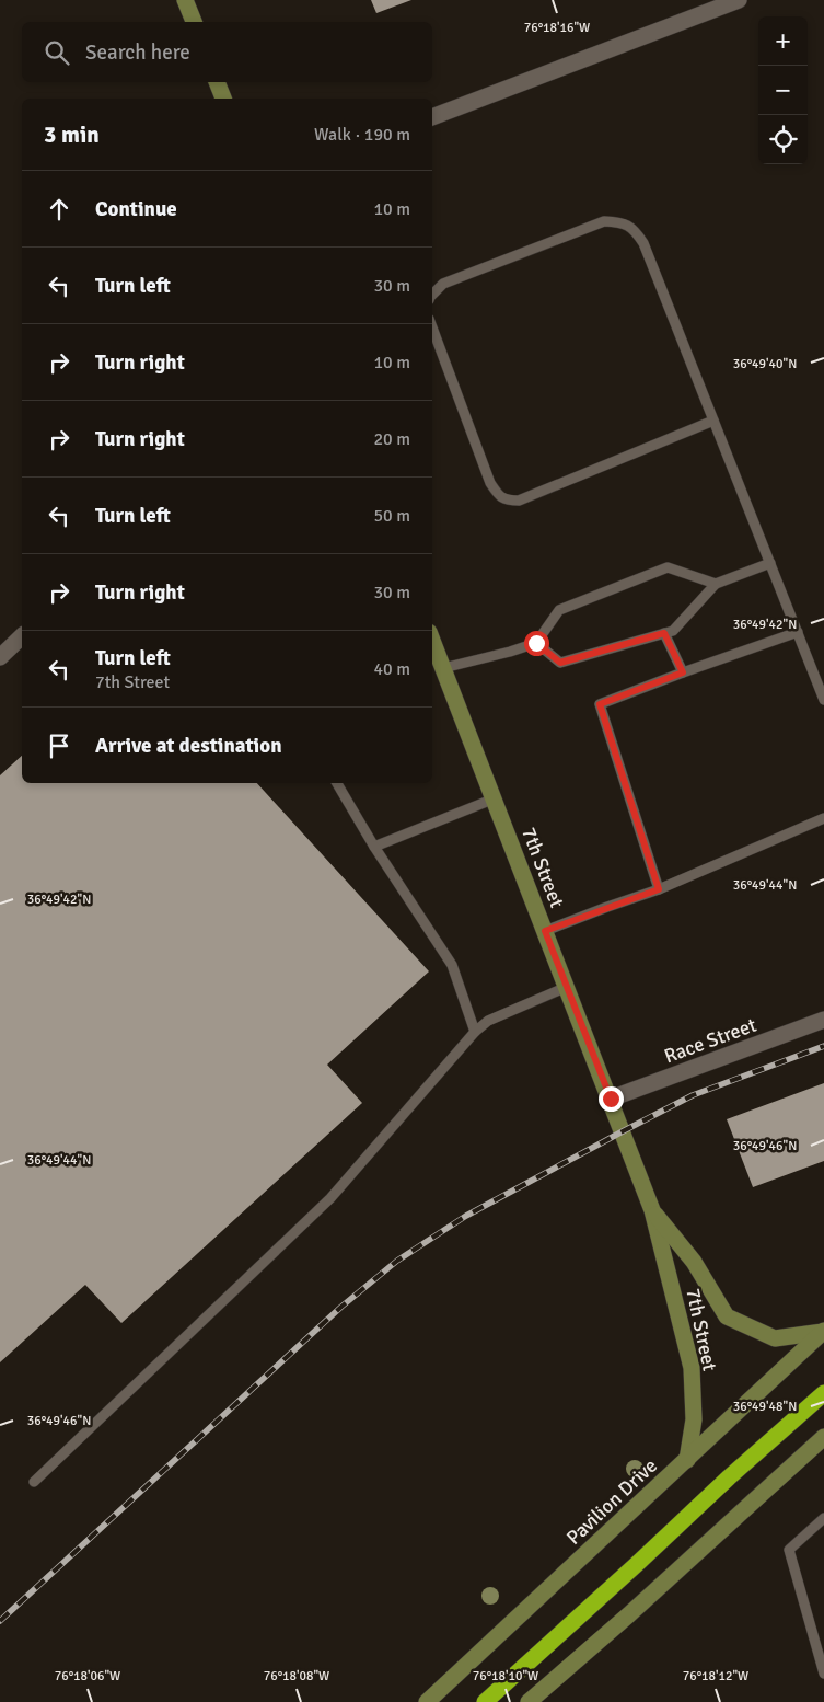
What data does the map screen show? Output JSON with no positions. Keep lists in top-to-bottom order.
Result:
{
  "streets": {
    "street": ["7th Street", "Race Street", "Pavilion Drive"]
  },
  "crossings": [
    ["7th Street", "Race Street"],
    ["7th Street", "Pavilion Drive"]
  ],
  "page": {
    "map_buttons": ["+", "−"],
    "search": "Search here",
    "heading": ["3 min", "Walk · 190 m"],
    "list": [
      ["Continue", "10 m"],
      ["Turn left", "30 m"],
      ["Turn right", "10 m"],
      ["Turn right", "20 m"],
      ["Turn left", "50 m"],
      ["Turn right", "30 m"],
      ["Turn left", "7th Street", "40 m"],
      "Arrive at destination"
    ]
  },
  "coordinates": [
    "76°18'16\"W",
    "36°49'40\"N",
    "36°49'42\"N",
    "36°49'44\"N",
    "36°49'46\"N",
    "36°49'48\"N",
    "76°18'06\"W",
    "76°18'08\"W",
    "76°18'10\"W",
    "76°18'12\"W"
  ]
}
